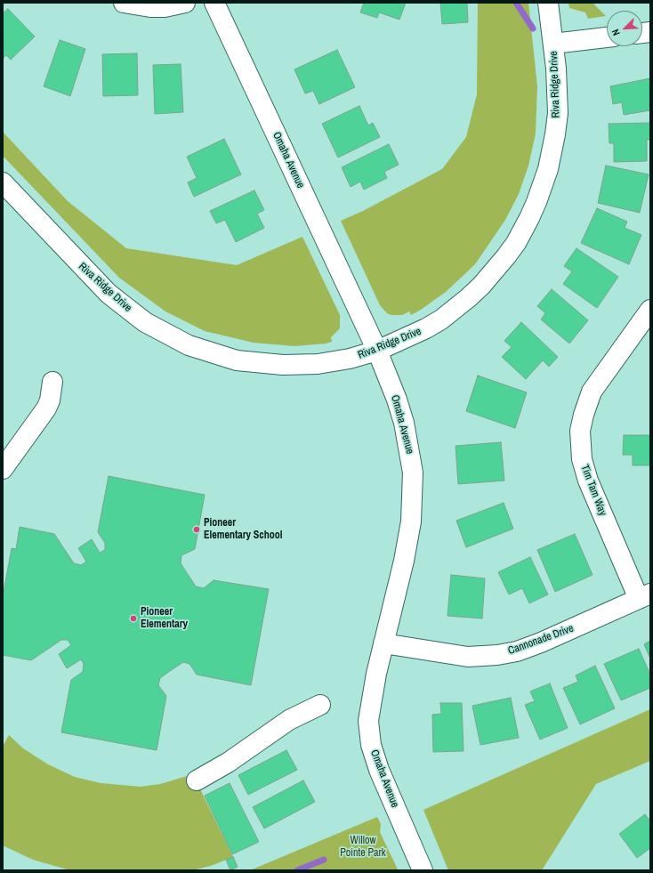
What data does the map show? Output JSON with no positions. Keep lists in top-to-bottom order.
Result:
{
  "streets": {
    "street": [
      "Riva Ridge Drive",
      "Omaha Avenue",
      "Tim Tam Way",
      "Cannonade Drive"
    ]
  },
  "crossings": [
    ["Riva Ridge Drive", "Omaha Avenue"],
    ["Omaha Avenue", "Cannonade Drive"],
    ["Tim Tam Way", "Cannonade Drive"]
  ],
  "parks": ["Willow Pointe Park"],
  "places": ["Pioneer Elementary School", "Pioneer Elementary"],
  "north": "bottom left"
}
